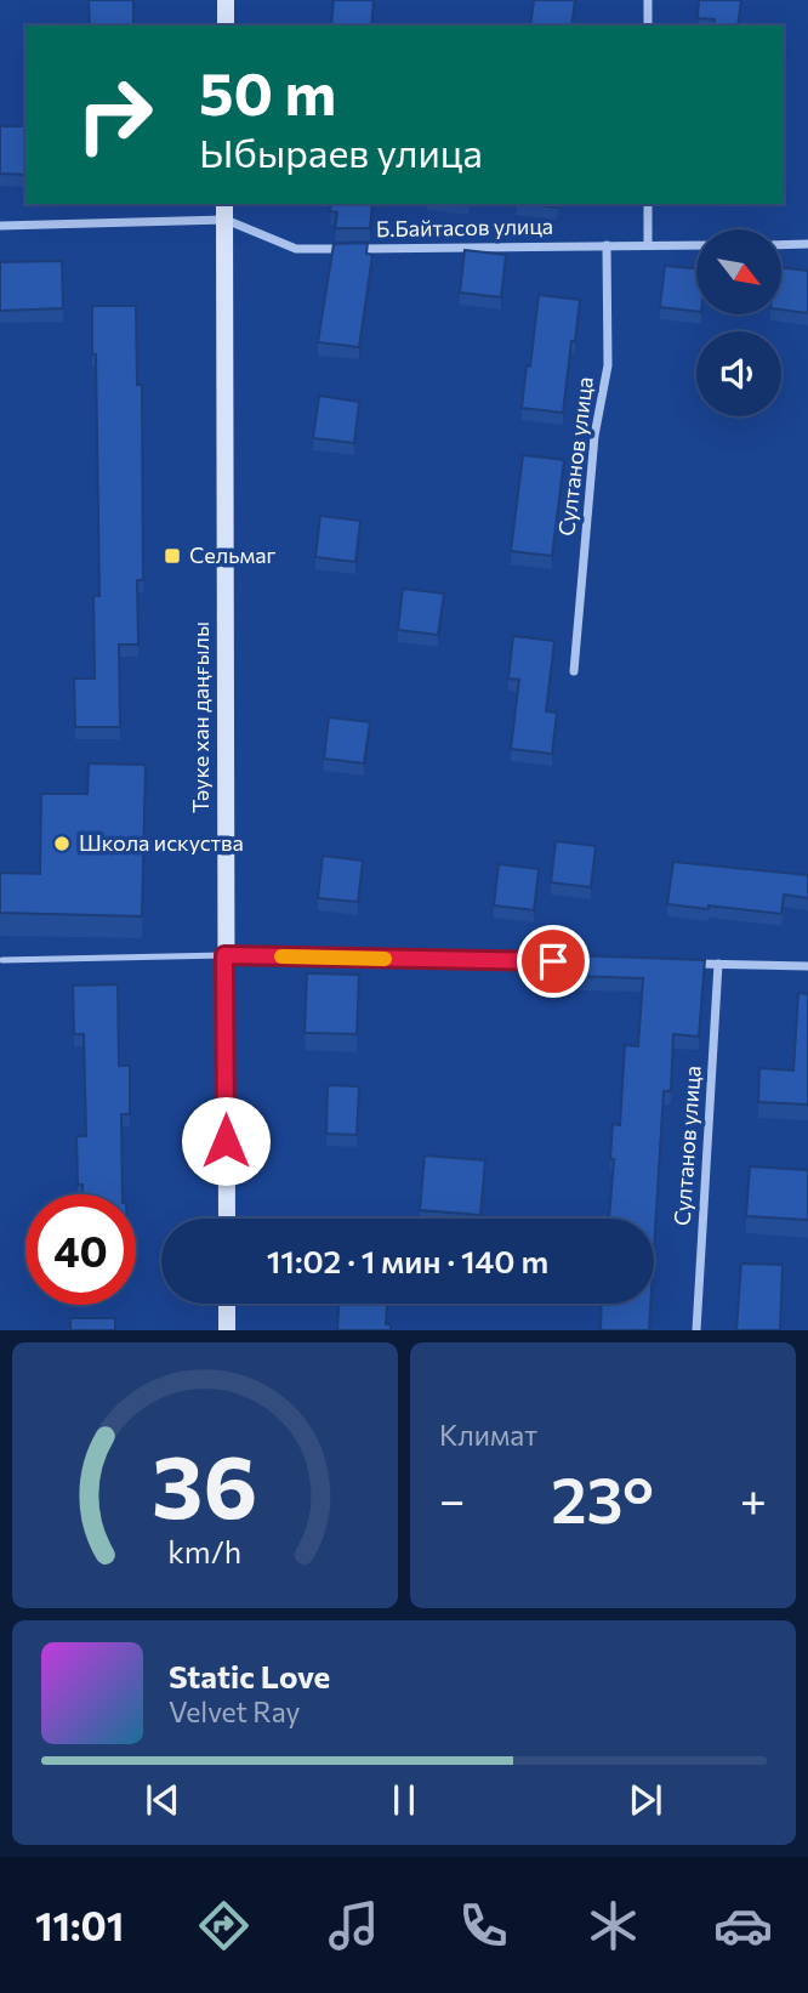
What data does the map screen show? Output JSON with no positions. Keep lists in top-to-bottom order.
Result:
{
  "streets": {
    "street": ["Б.Байтасов улица", "Султанов улица", "Тәуке хан даңғылы"]
  },
  "crossings": [
    ["Б.Байтасов улица", "Султанов улица"],
    ["Б.Байтасов улица", "Тәуке хан даңғылы"]
  ],
  "places": {
    "transit": ["Сельмаг"],
    "other": ["Школа искуства"]
  },
  "north": "bottom right",
  "page": {
    "turn": ["50 m", "Ыбыраев улица"],
    "limit": "40",
    "trip": "11:02 · 1 мин · 140 m",
    "tile": "Климат",
    "heat": ["−", "23°", "+"],
    "song": ["Static Love", "Velvet Ray"],
    "tabs": "11:01",
    "gauge": ["36", "km/h"]
  }
}
